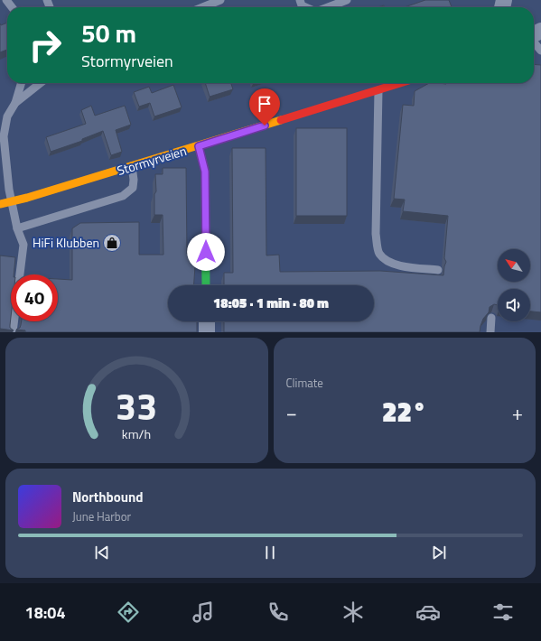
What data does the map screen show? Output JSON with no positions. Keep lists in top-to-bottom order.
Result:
{
  "streets": {
    "street": ["Stormyrveien"]
  },
  "places": {
    "shop": ["HiFi Klubben"]
  },
  "north": "top left",
  "page": {
    "turn": ["50 m", "Stormyrveien"],
    "limit": "40",
    "trip": "18:05 · 1 min · 80 m",
    "tile": "Climate",
    "heat": ["−", "22°", "+"],
    "song": ["Northbound", "June Harbor"],
    "tabs": "18:04",
    "gauge": ["33", "km/h"]
  }
}
